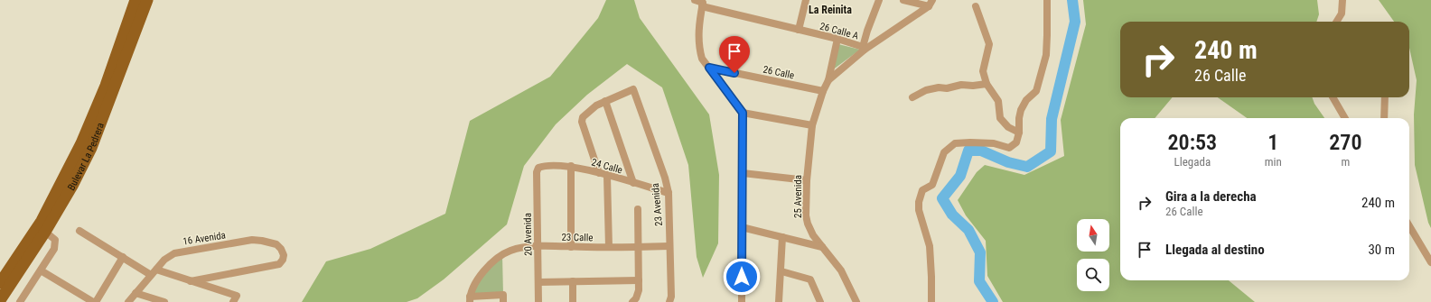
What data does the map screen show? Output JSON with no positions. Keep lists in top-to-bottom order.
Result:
{
  "streets": {
    "main road": ["Bulevar La Pedrera"],
    "street": [
      "26 Calle A",
      "26 Calle",
      "24 Calle",
      "25 Avenida",
      "23 Avenida",
      "20 Avenida",
      "23 Calle",
      "16 Avenida"
    ]
  },
  "crossings": [
    ["26 Calle A", "25 Avenida"],
    ["26 Calle", "25 Avenida"],
    ["24 Calle", "23 Avenida"],
    ["24 Calle", "20 Avenida"],
    ["23 Avenida", "23 Calle"],
    ["20 Avenida", "23 Calle"]
  ],
  "districts": ["La Reinita"],
  "north": "top",
  "page": {
    "turn": ["240 m", "26 Calle"],
    "eta": [
      "20:53",
      "Llegada",
      "1",
      "min",
      "270",
      "m"
    ],
    "list": [
      {
        "name": "Gira a la derecha",
        "note": "26 Calle",
        "value": "240 m"
      },
      {
        "name": "Llegada al destino",
        "value": "30 m"
      }
    ]
  }
}
